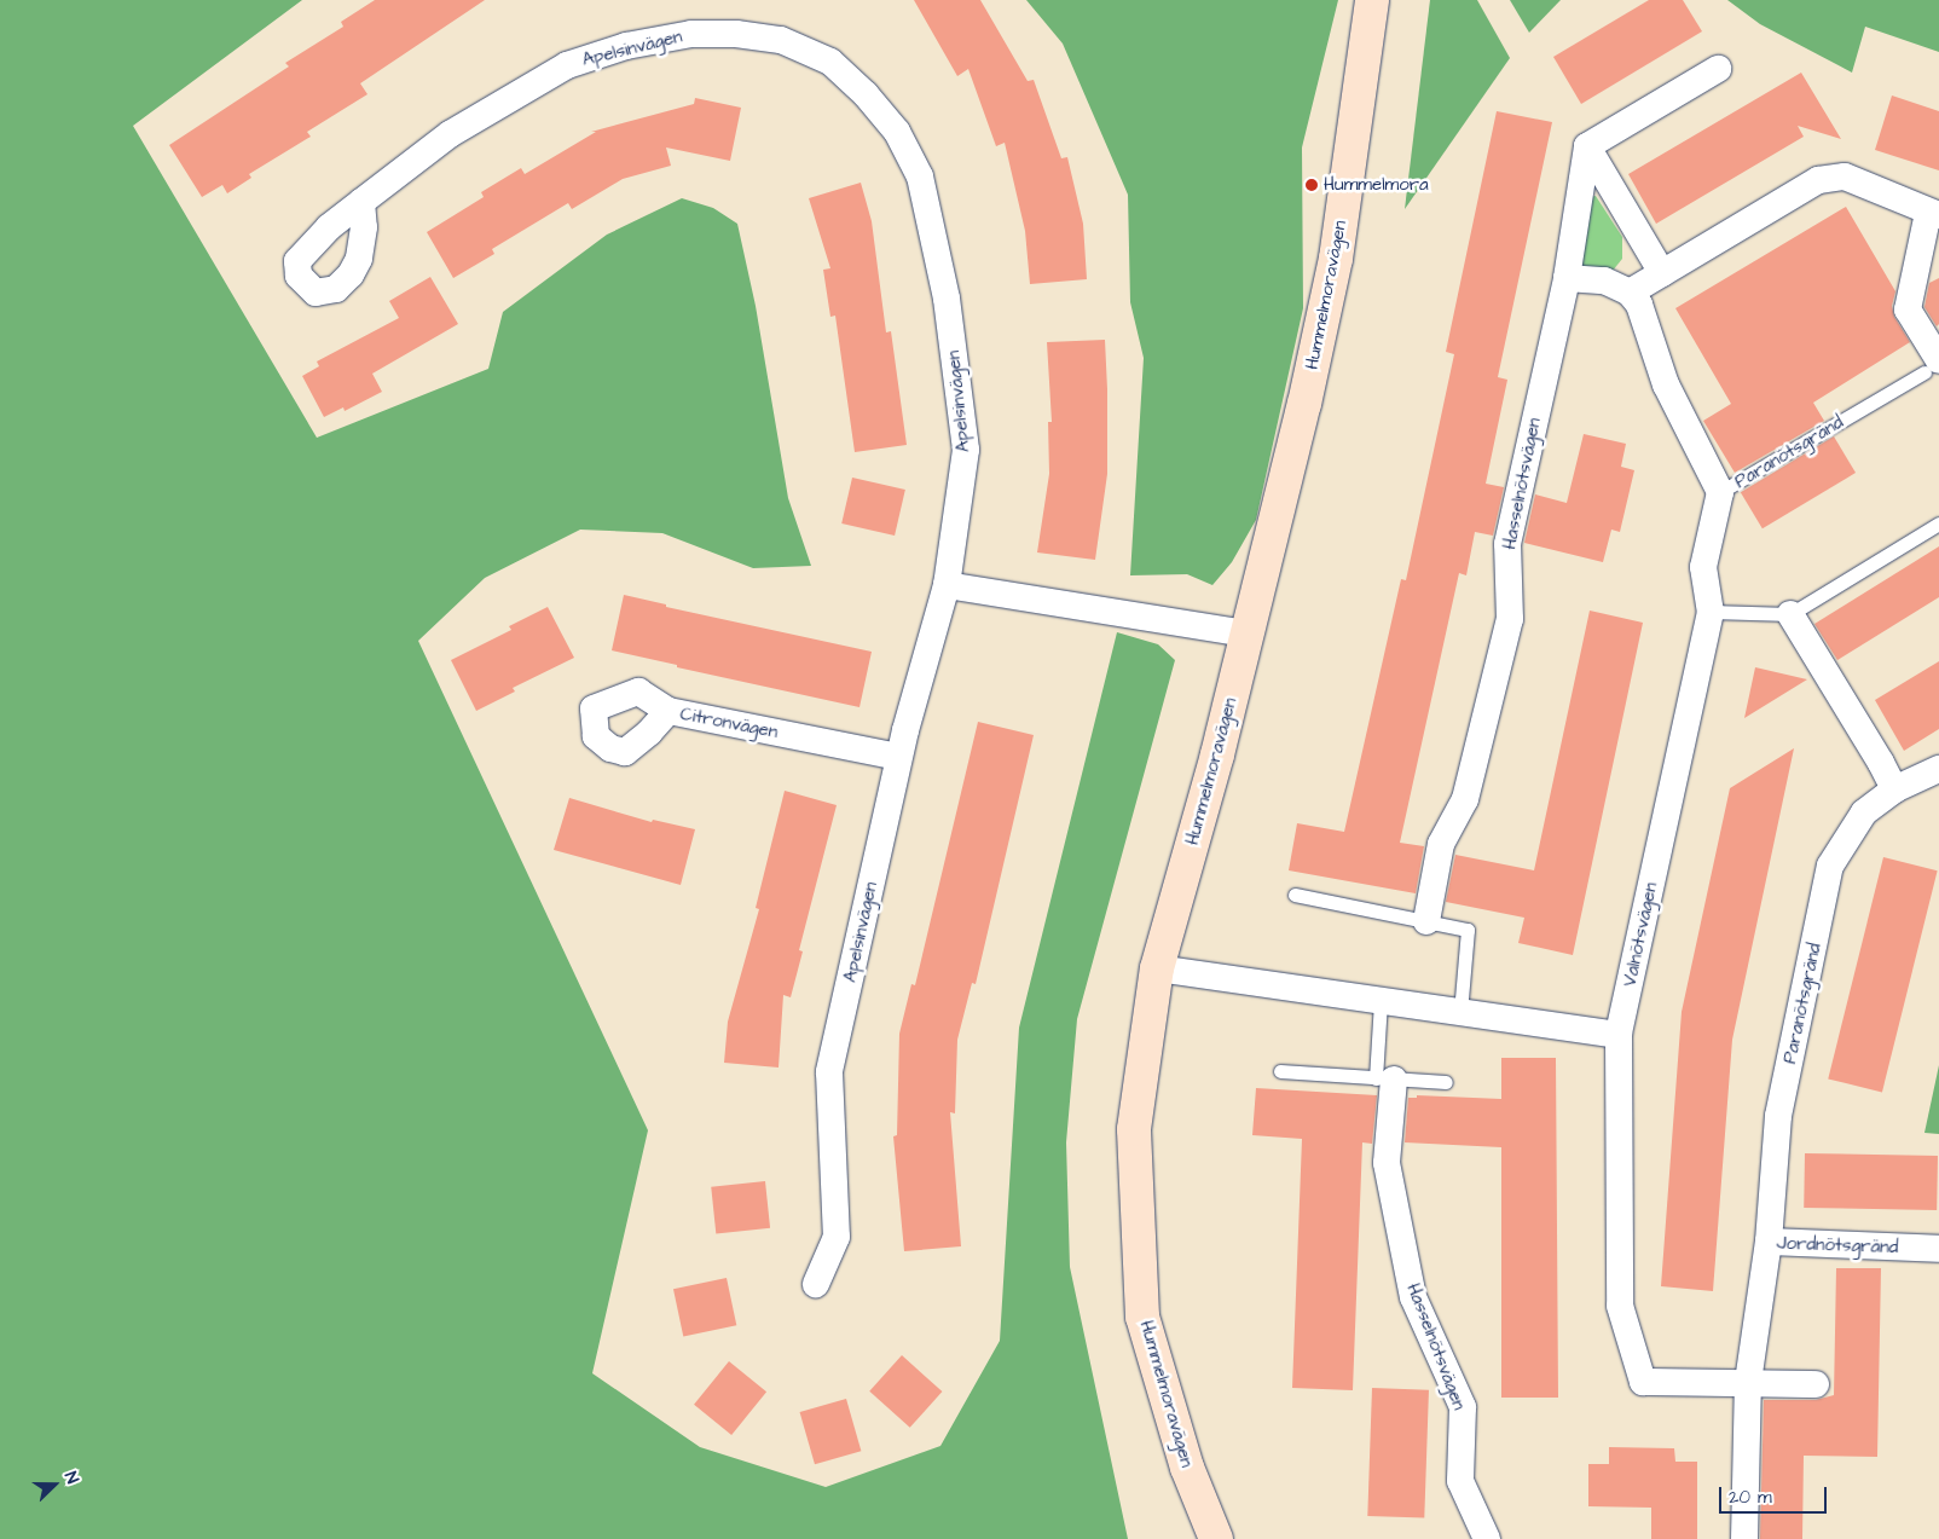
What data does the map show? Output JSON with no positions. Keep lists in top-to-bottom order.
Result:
{
  "streets": {
    "street": [
      "Apelsinvägen",
      "Hummelmoravägen",
      "Paranötsgränd",
      "Hasselnötsvägen",
      "Citronvägen",
      "Valnötsvägen",
      "Jordnötsgränd"
    ]
  },
  "crossings": [
    ["Apelsinvägen", "Citronvägen"],
    ["Paranötsgränd", "Valnötsvägen"],
    ["Paranötsgränd", "Jordnötsgränd"],
    ["Valnötsvägen", "Jordnötsgränd"]
  ],
  "places": ["Hummelmora"],
  "scale_bar": "20 m",
  "north": "right"
}
